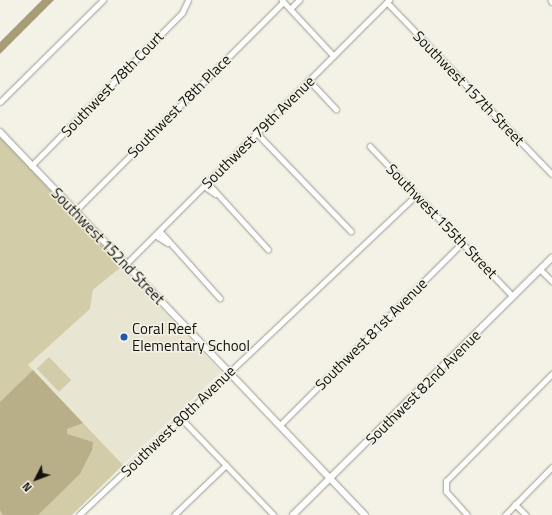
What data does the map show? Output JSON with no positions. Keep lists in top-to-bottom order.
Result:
{
  "streets": {
    "main road": ["Southwest 152nd Street"],
    "street": [
      "Southwest 78th Court",
      "Southwest 157th Street",
      "Southwest 78th Place",
      "Southwest 79th Avenue",
      "Southwest 155th Street",
      "Southwest 81st Avenue",
      "Southwest 82nd Avenue",
      "Southwest 80th Avenue"
    ]
  },
  "crossings": [
    ["Southwest 78th Court", "Southwest 152nd Street"],
    ["Southwest 157th Street", "Southwest 79th Avenue"],
    ["Southwest 78th Place", "Southwest 152nd Street"],
    ["Southwest 79th Avenue", "Southwest 152nd Street"],
    ["Southwest 155th Street", "Southwest 81st Avenue"],
    ["Southwest 155th Street", "Southwest 82nd Avenue"],
    ["Southwest 155th Street", "Southwest 80th Avenue"],
    ["Southwest 152nd Street", "Southwest 81st Avenue"],
    ["Southwest 152nd Street", "Southwest 82nd Avenue"],
    ["Southwest 152nd Street", "Southwest 80th Avenue"]
  ],
  "places": ["Coral Reef Elementary School"],
  "north": "bottom left"
}
